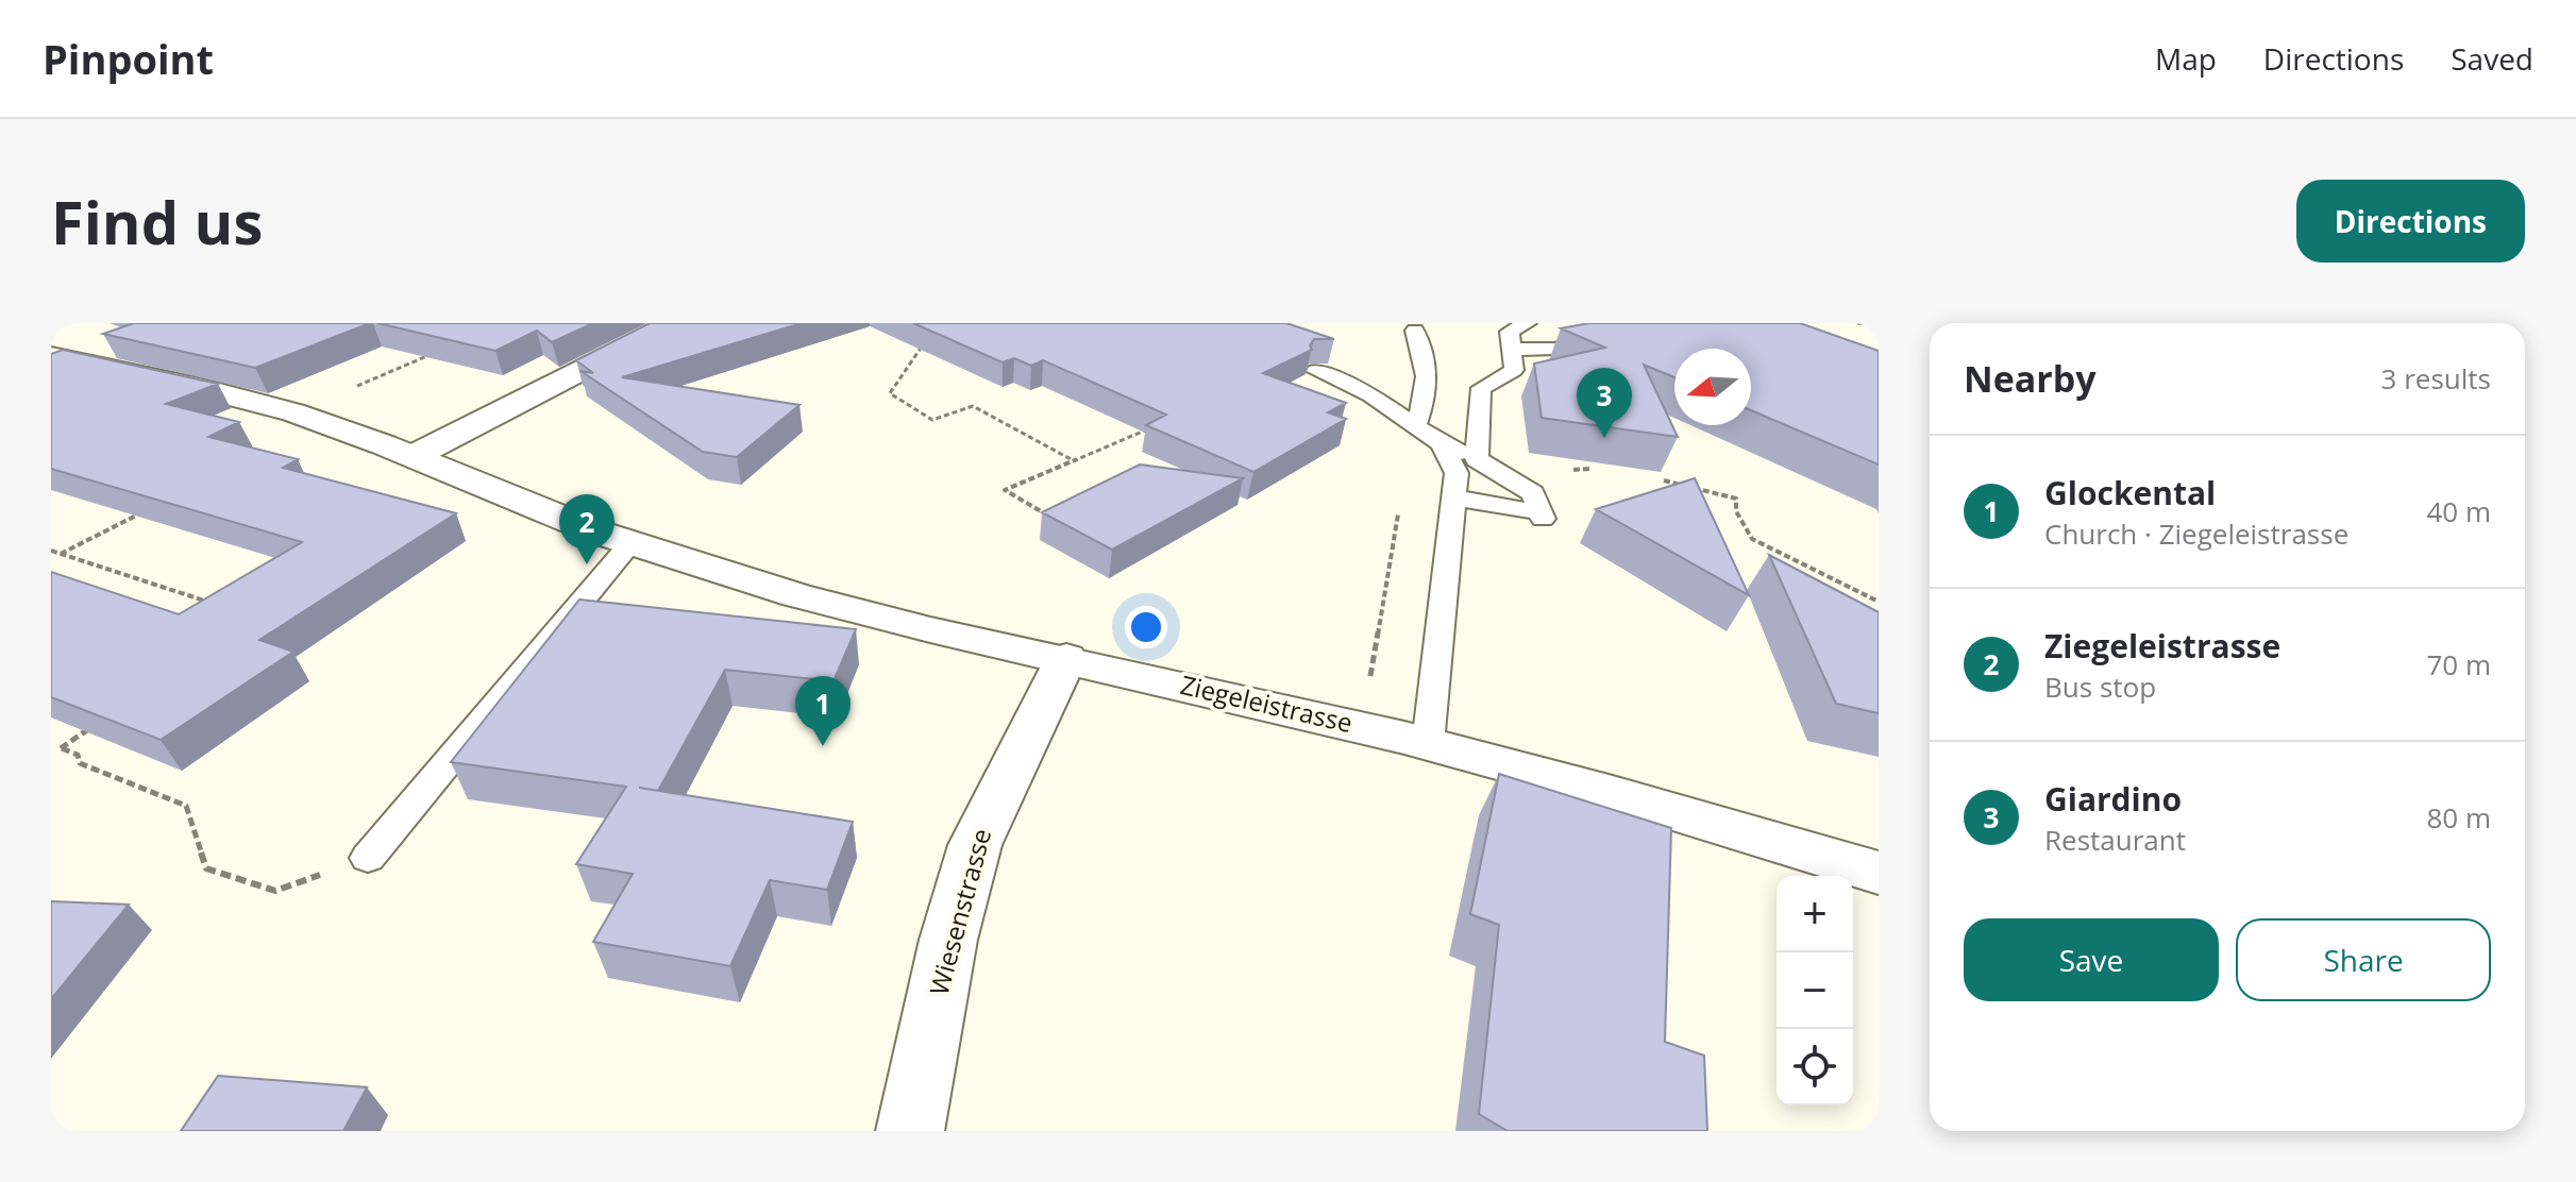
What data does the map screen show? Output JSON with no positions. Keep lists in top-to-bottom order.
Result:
{
  "streets": {
    "street": ["Ziegeleistrasse", "Wiesenstrasse"]
  },
  "crossings": [
    ["Ziegeleistrasse", "Wiesenstrasse"]
  ],
  "north": "left",
  "page": {
    "header": "Pinpoint",
    "nav": ["Map", "Directions", "Saved"],
    "buttons": [
      "Directions",
      ["Save", "Share"]
    ],
    "title": "Find us",
    "heading": ["Nearby", "3 results"],
    "pins": ["3", "2", "1"],
    "list": [
      {
        "mark": "1",
        "name": "Glockental",
        "note": "Church · Ziegeleistrasse",
        "value": "40 m"
      },
      {
        "mark": "2",
        "name": "Ziegeleistrasse",
        "note": "Bus stop",
        "value": "70 m"
      },
      {
        "mark": "3",
        "name": "Giardino",
        "note": "Restaurant",
        "value": "80 m"
      }
    ],
    "map_buttons": ["+", "−"]
  }
}
